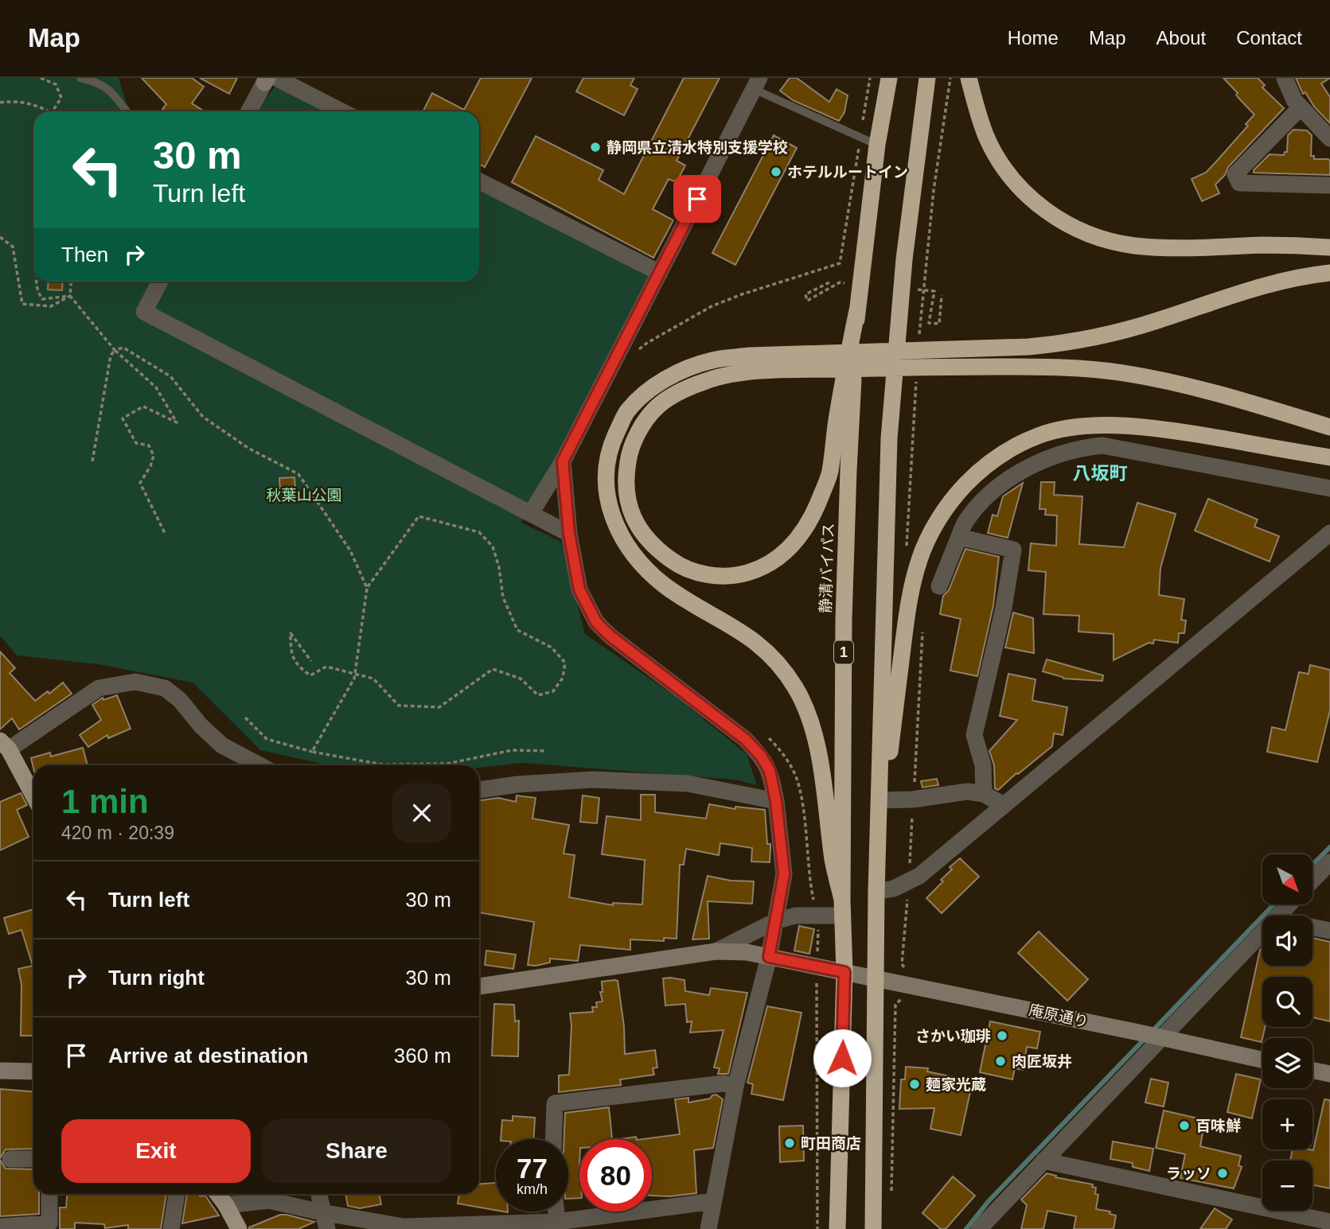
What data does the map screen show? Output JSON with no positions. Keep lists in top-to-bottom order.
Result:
{
  "streets": {
    "highway": ["静清バイパス", "1"],
    "street": ["庵原通り"]
  },
  "crossings": [
    ["静清バイパス", "庵原通り"]
  ],
  "districts": ["八坂町"],
  "parks": ["秋葉山公園"],
  "places": [
    "静岡県立清水特別支援学校",
    "ホテルルートイン",
    "さかい珈琲",
    "肉匠坂井",
    "麺家光蔵",
    "百味鮮",
    "町田商店",
    "ラッソ"
  ],
  "north": "bottom right",
  "page": {
    "header": "Map",
    "nav": [
      "Home",
      "Map",
      "About",
      "Contact"
    ],
    "turn": ["30 m", "Turn left"],
    "then": "Then",
    "heading": ["1 min", "420 m · 20:39"],
    "map_buttons": ["+", "−"],
    "list": [
      {
        "name": "Turn left",
        "value": "30 m"
      },
      {
        "name": "Turn right",
        "value": "30 m"
      },
      {
        "name": "Arrive at destination",
        "value": "360 m"
      }
    ],
    "buttons": ["Exit", "Share"],
    "speed": "77 km/h",
    "limit": "80"
  }
}
